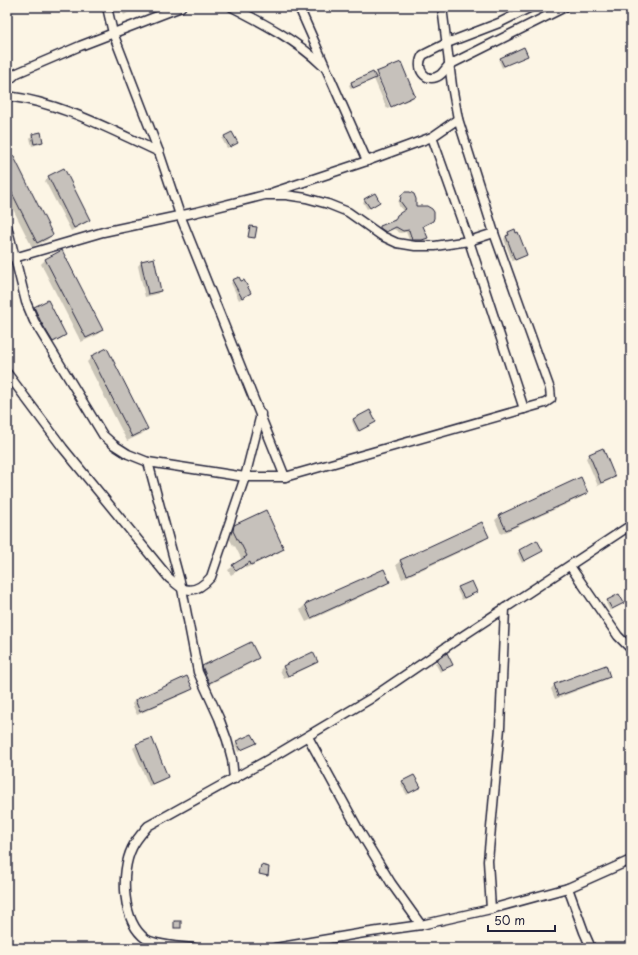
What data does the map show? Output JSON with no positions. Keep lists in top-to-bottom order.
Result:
{
  "scale_bar": "50 m"
}
